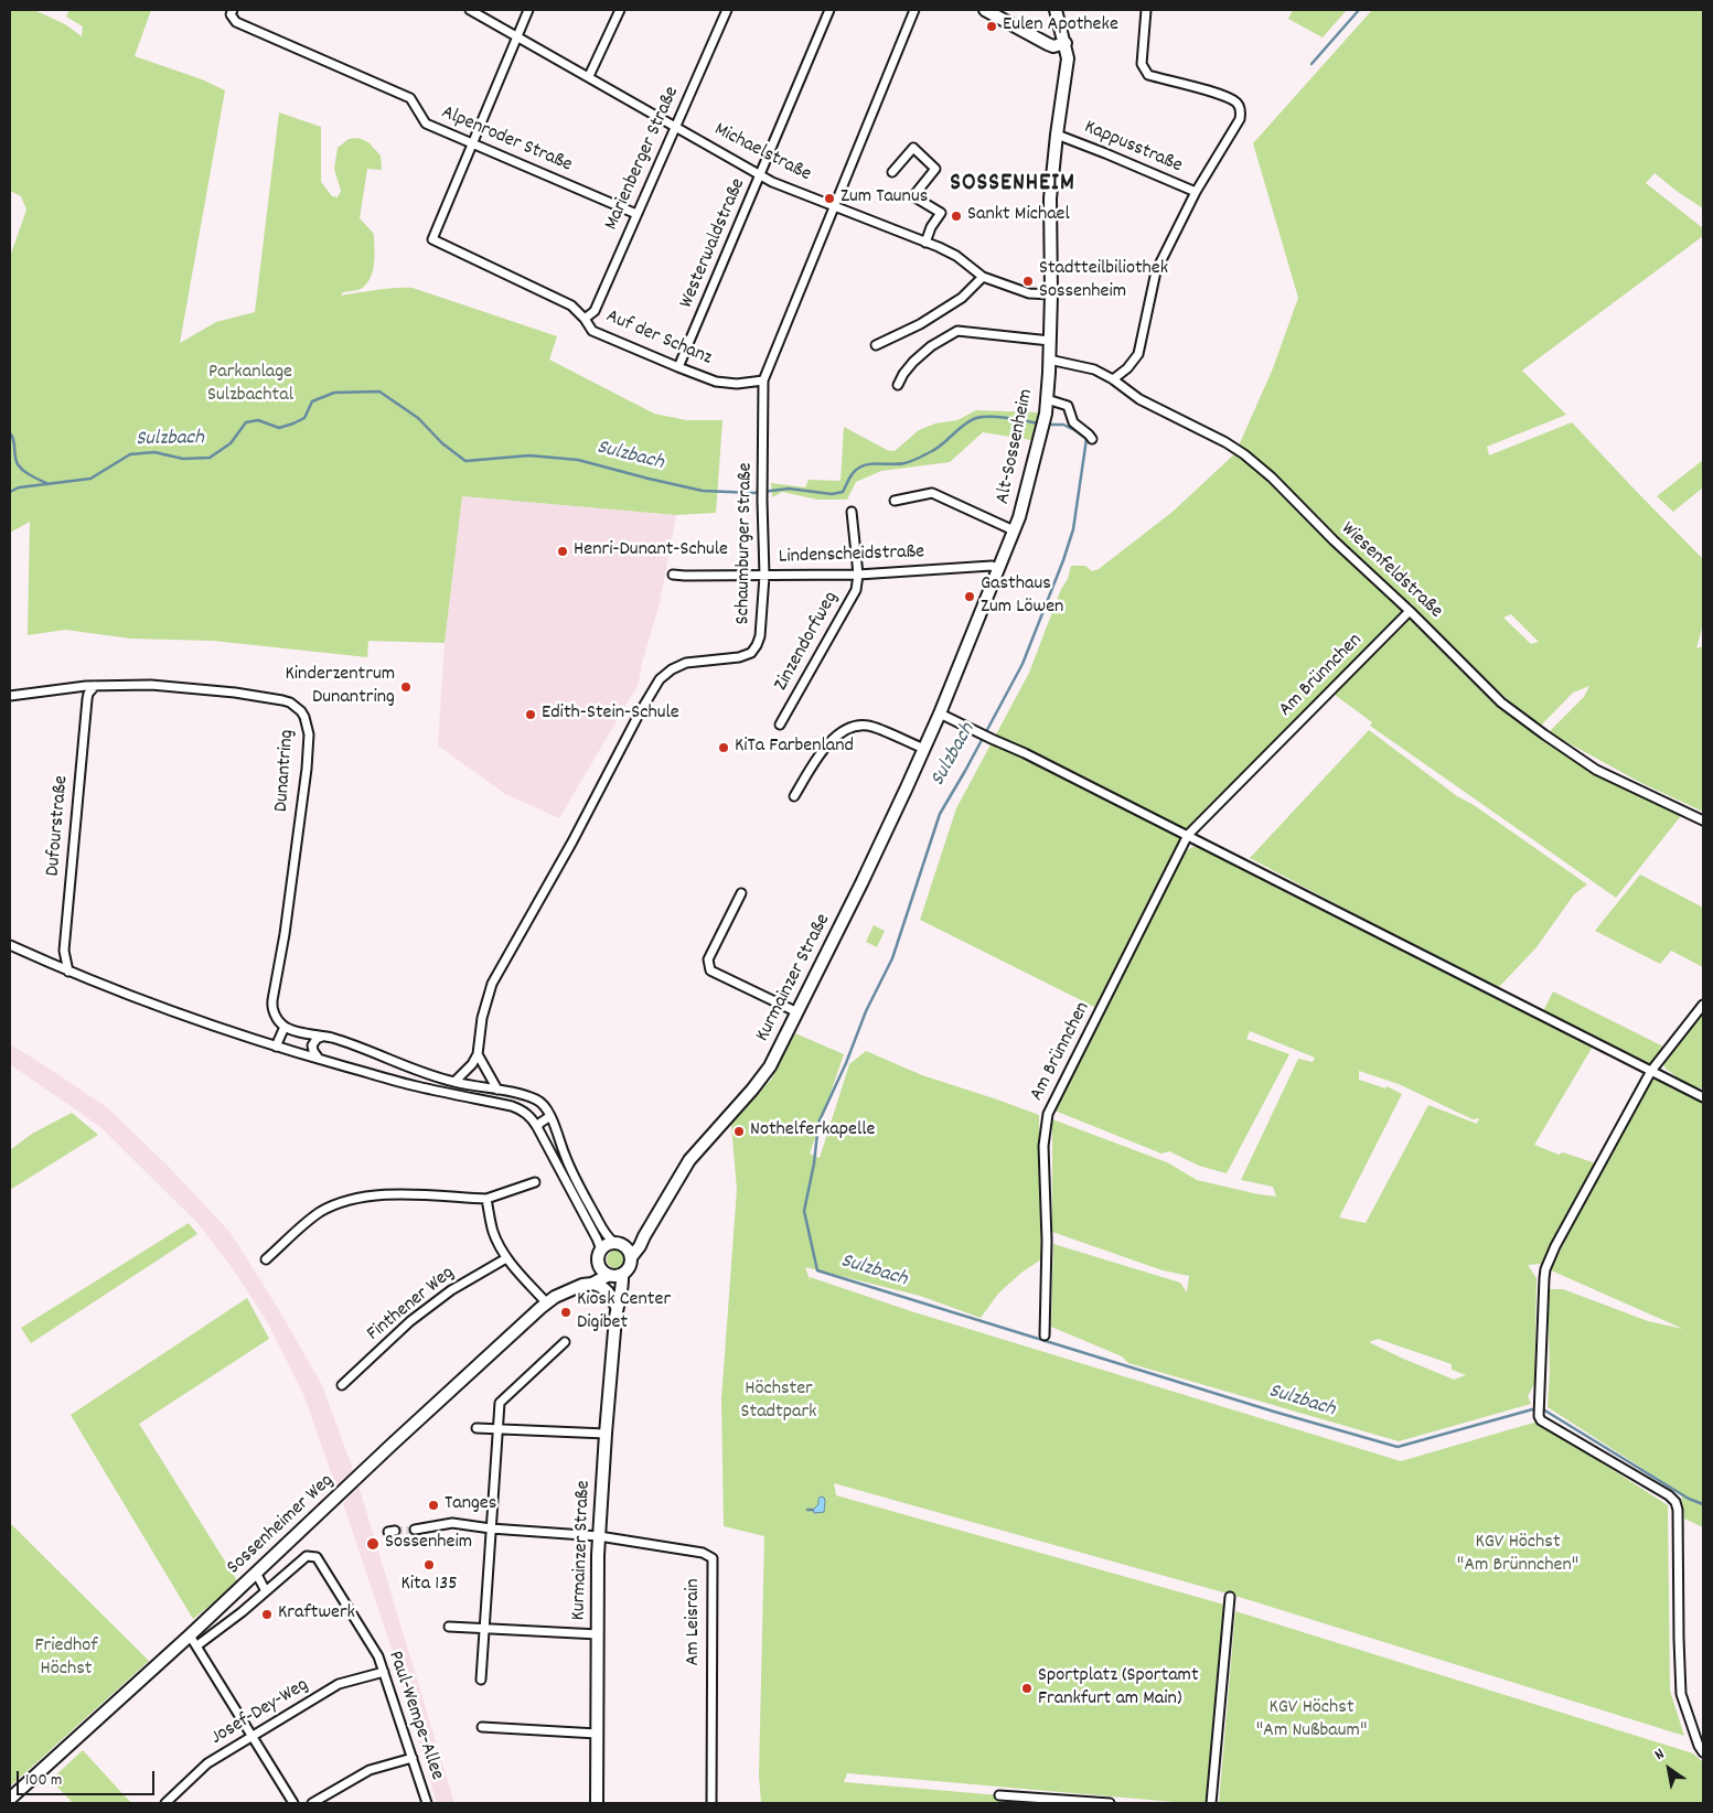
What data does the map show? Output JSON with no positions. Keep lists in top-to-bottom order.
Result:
{
  "streets": {
    "main road": ["Alt-Sossenheim", "Kurmainzer Straße", "Sossenheimer Weg"],
    "street": [
      "Alpenroder Straße",
      "Kappusstraße",
      "Michaelstraße",
      "Marienberger Straße",
      "Westerwaldstraße",
      "Auf der Schanz",
      "Schaumburger Straße",
      "Lindenscheidstraße",
      "Wiesenfeldstraße",
      "Zinzendorfweg",
      "Am Brünnchen",
      "Dunantring",
      "Dufourstraße",
      "Finthener Weg",
      "Am Leisrain",
      "Josef-Dey-Weg",
      "Paul-Wempe-Allee"
    ]
  },
  "crossings": [
    ["Alpenroder Straße", "Marienberger Straße"],
    ["Alpenroder Straße", "Auf der Schanz"],
    ["Kappusstraße", "Alt-Sossenheim"],
    ["Michaelstraße", "Marienberger Straße"],
    ["Michaelstraße", "Westerwaldstraße"],
    ["Michaelstraße", "Alt-Sossenheim"],
    ["Michaelstraße", "Schaumburger Straße"],
    ["Marienberger Straße", "Auf der Schanz"],
    ["Westerwaldstraße", "Auf der Schanz"],
    ["Auf der Schanz", "Schaumburger Straße"],
    ["Alt-Sossenheim", "Lindenscheidstraße"],
    ["Alt-Sossenheim", "Wiesenfeldstraße"],
    ["Alt-Sossenheim", "Kurmainzer Straße"],
    ["Schaumburger Straße", "Lindenscheidstraße"],
    ["Lindenscheidstraße", "Zinzendorfweg"],
    ["Wiesenfeldstraße", "Am Brünnchen"],
    ["Dunantring", "Dufourstraße"],
    ["Kurmainzer Straße", "Sossenheimer Weg"],
    ["Kurmainzer Straße", "Am Leisrain"],
    ["Sossenheimer Weg", "Paul-Wempe-Allee"],
    ["Josef-Dey-Weg", "Paul-Wempe-Allee"]
  ],
  "districts": ["SOSSENHEIM"],
  "water": ["Sulzbach"],
  "parks": [
    "Parkanlage Sulzbachtal",
    "Höchster Stadtpark",
    "KGV Höchst \"Am Brünnchen\"",
    "Friedhof Höchst",
    "KGV Höchst \"Am Nußbaum\""
  ],
  "places": [
    "Eulen Apotheke",
    "Zum Taunus",
    "Sankt Michael",
    "Stadtteilbiliothek Sossenheim",
    "Henri-Dunant-Schule",
    "Gasthaus Zum Löwen",
    "Kinderzentrum Dunantring",
    "Edith-Stein-Schule",
    "KiTa Farbenland",
    "Nothelferkapelle",
    "Kiosk Center Digibet",
    "Tanges",
    "Sossenheim",
    "Kita 135",
    "Kraftwerk",
    "Sportplatz (Sportamt Frankfurt am Main)"
  ],
  "scale_bar": "100 m",
  "north": "top left"
}
